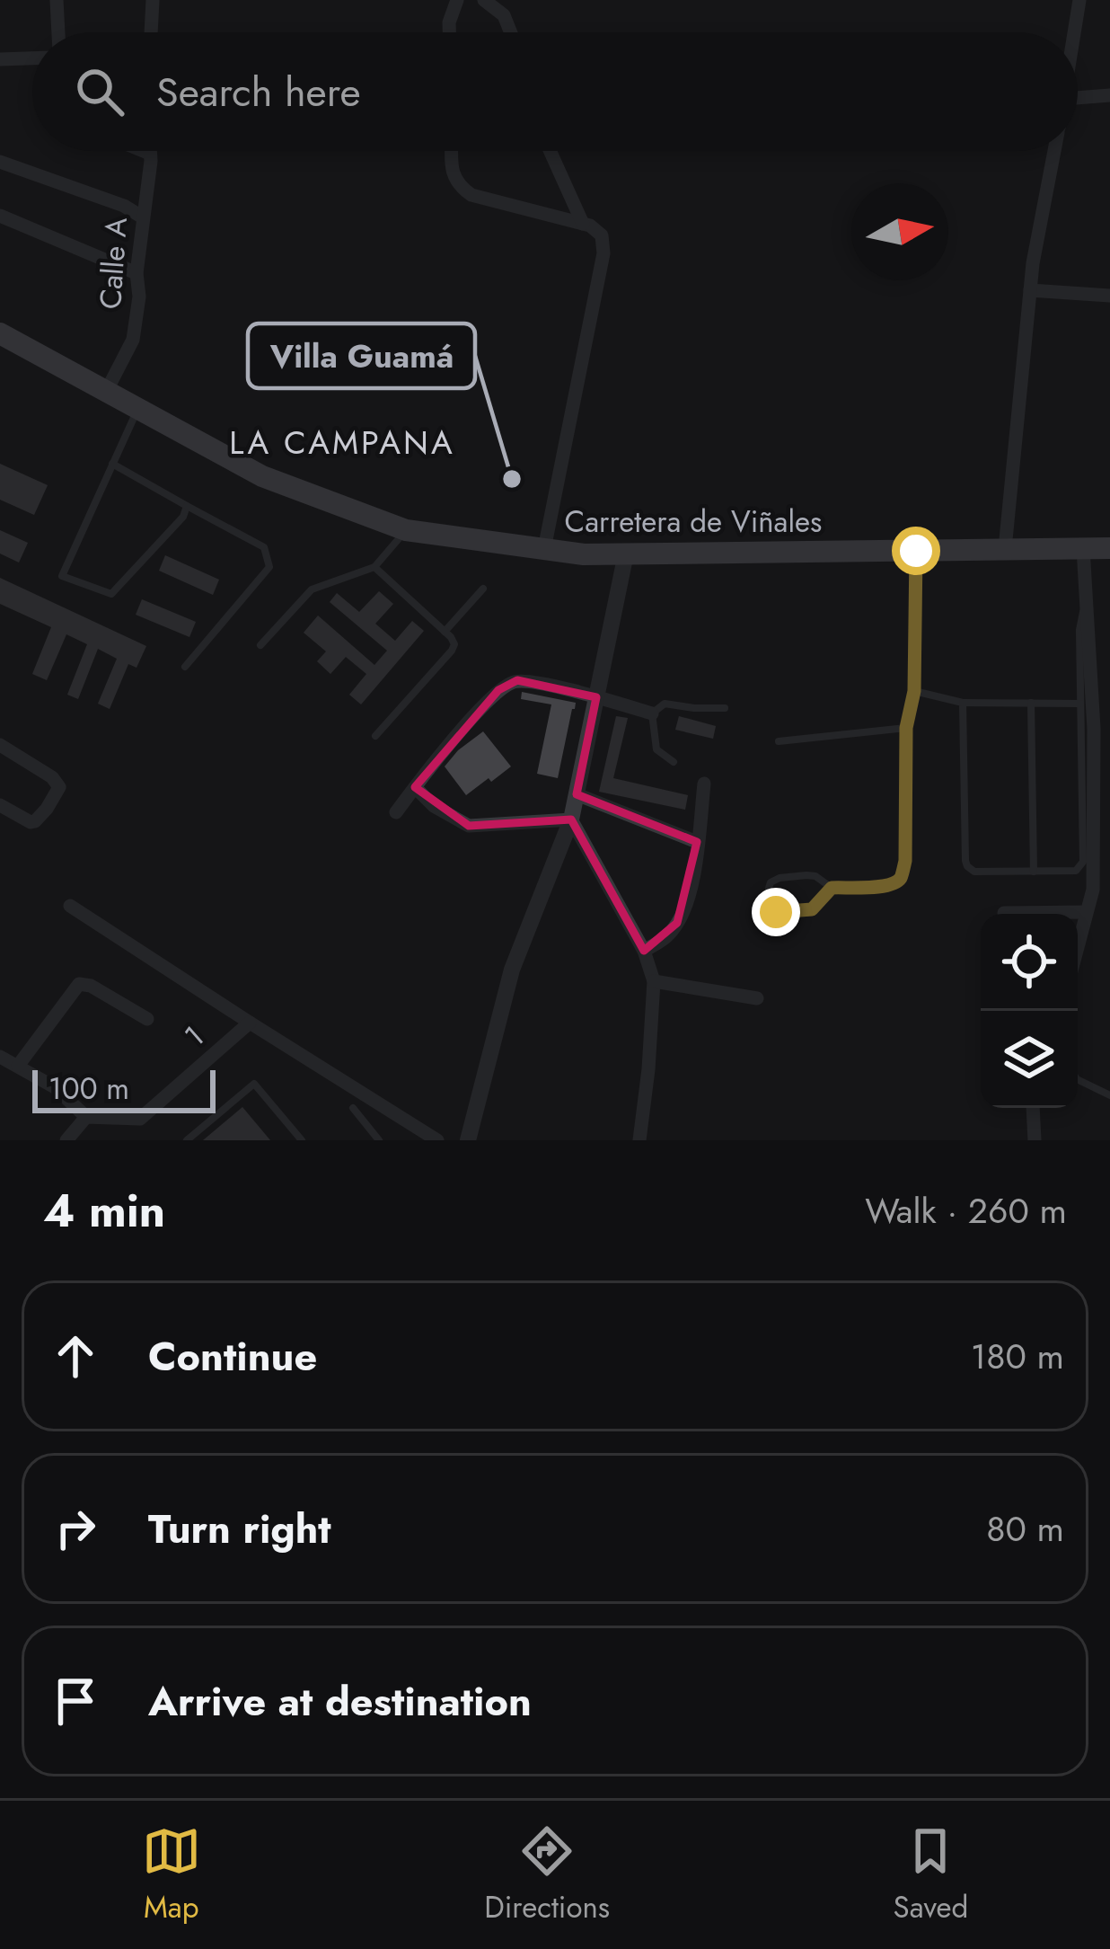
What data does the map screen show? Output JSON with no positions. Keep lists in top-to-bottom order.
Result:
{
  "streets": {
    "main road": ["Carretera de Viñales"],
    "street": ["Calle A", "1"]
  },
  "crossings": [
    ["Calle A", "Carretera de Viñales"]
  ],
  "districts": ["LA CAMPANA"],
  "places": ["Villa Guamá"],
  "scale_bar": "100 m",
  "north": "right",
  "page": {
    "search": "Search here",
    "scale": "100 m",
    "heading": ["4 min", "Walk · 260 m"],
    "list": [
      ["Continue", "180 m"],
      ["Turn right", "80 m"],
      "Arrive at destination"
    ],
    "nav": ["Map", "Directions", "Saved"]
  }
}
